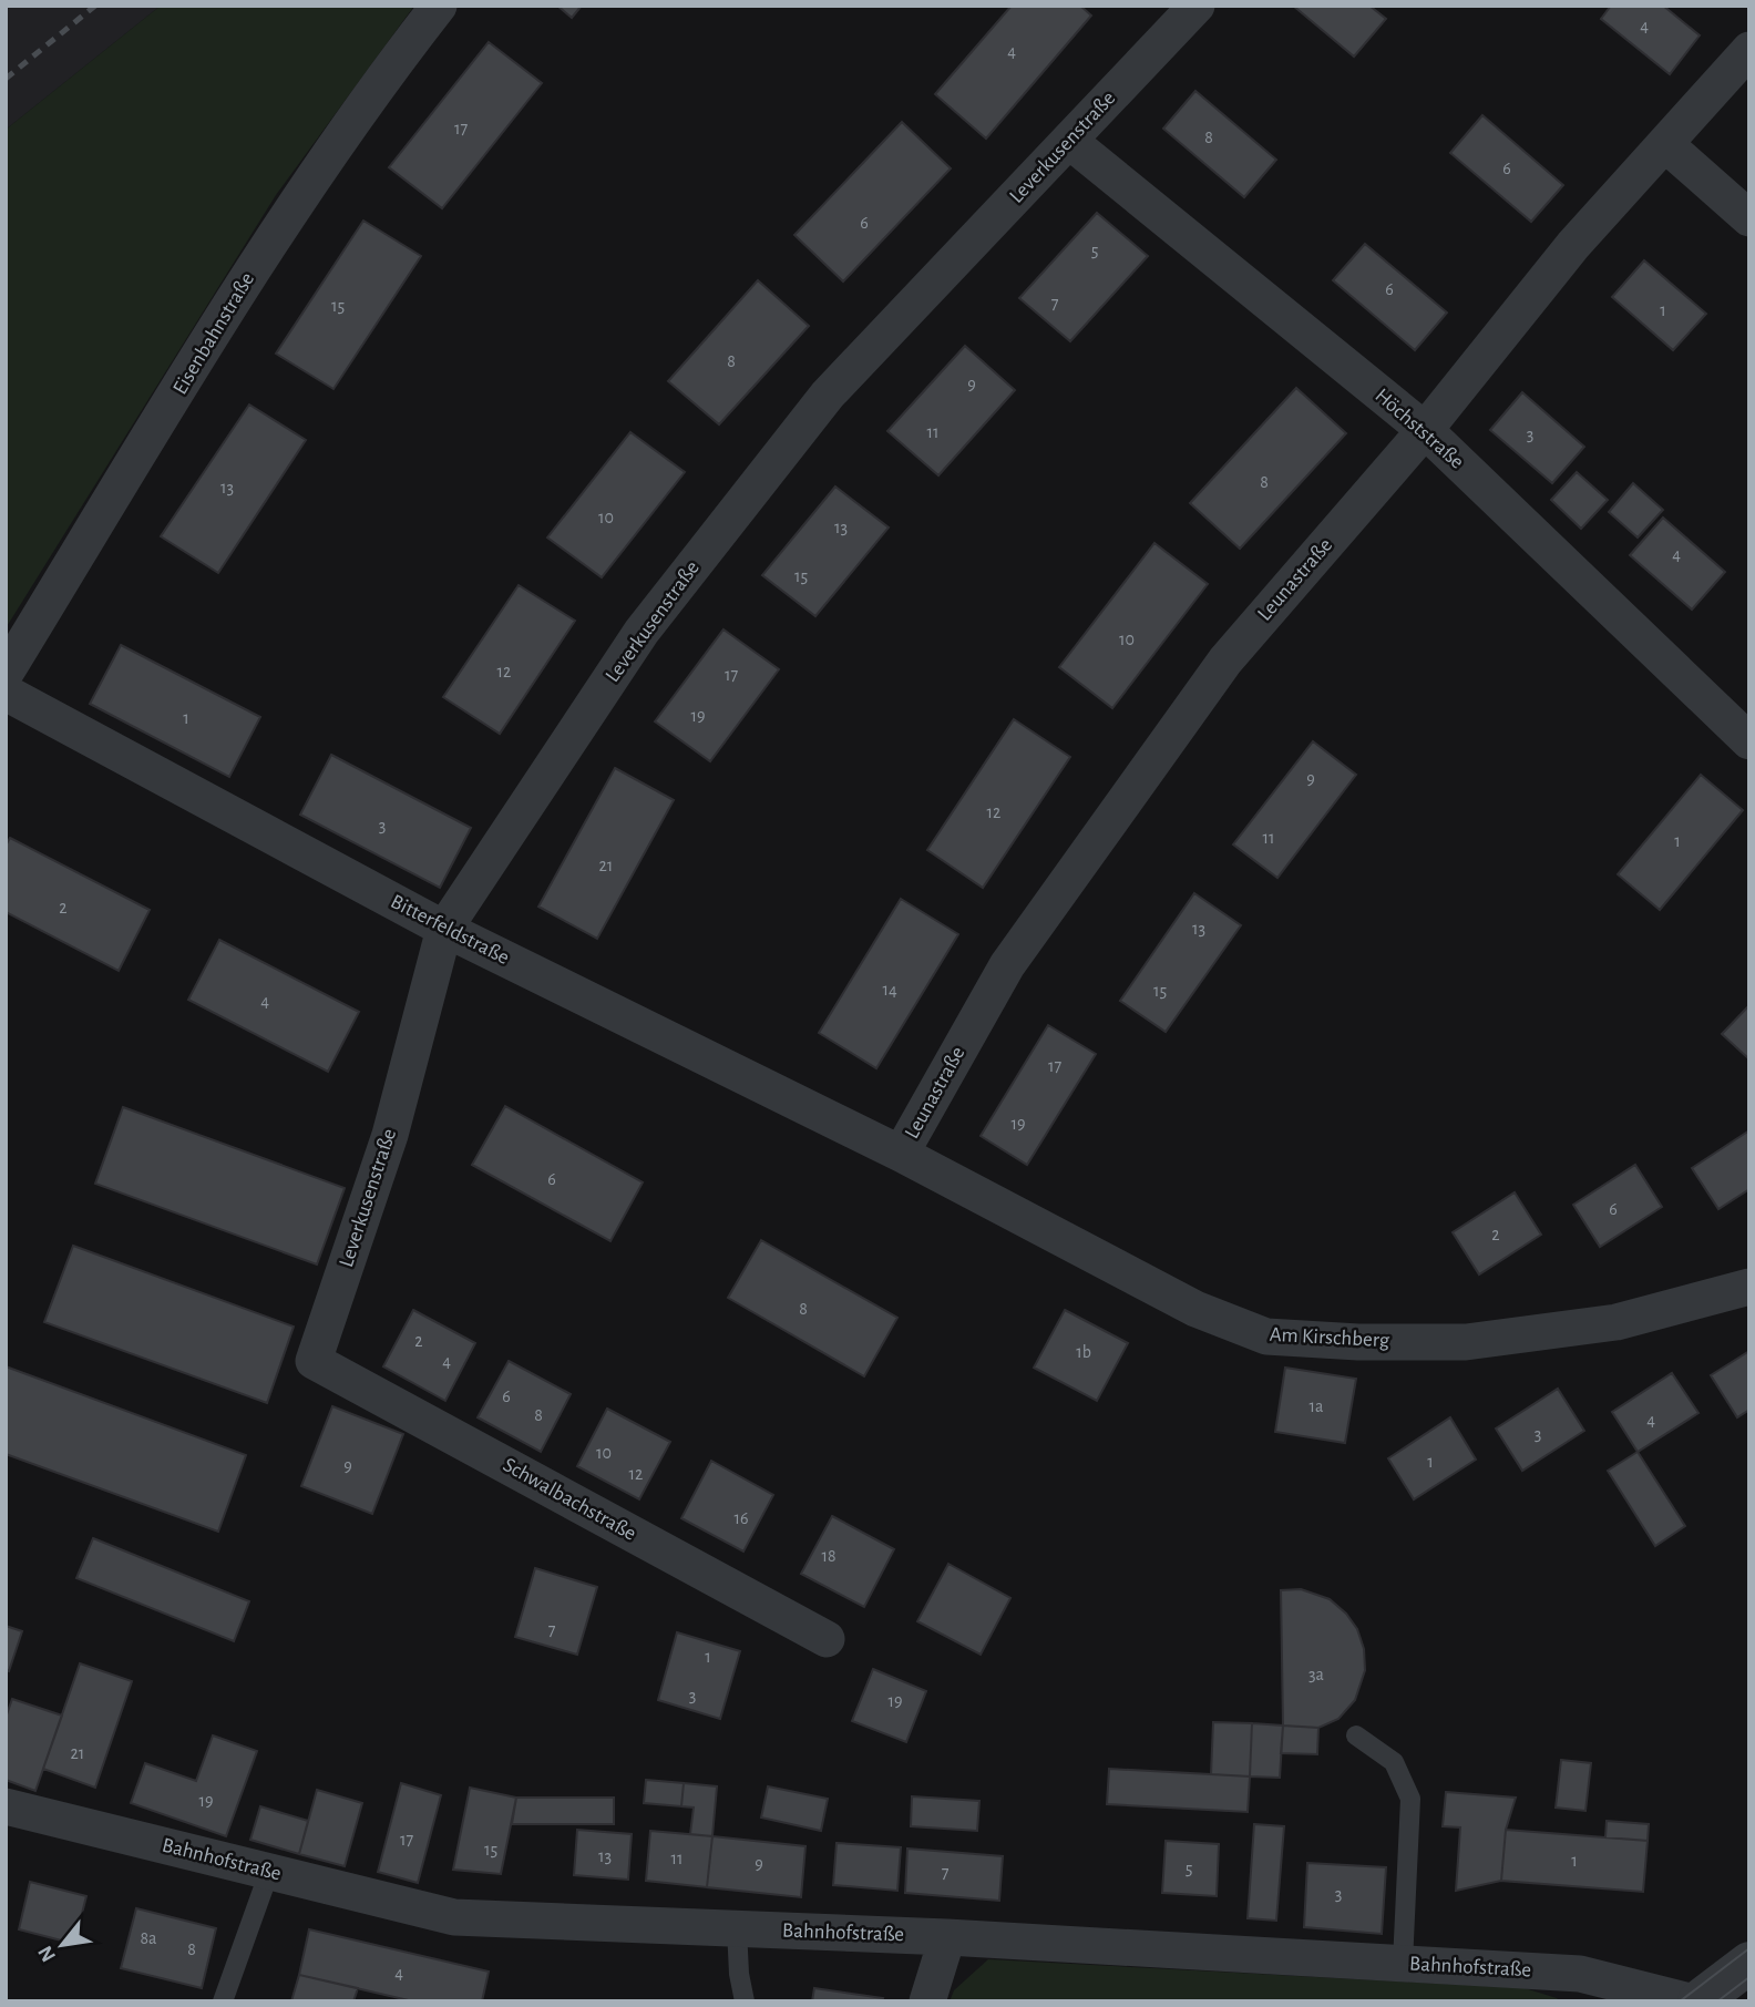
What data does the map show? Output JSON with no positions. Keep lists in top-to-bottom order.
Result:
{
  "streets": {
    "street": [
      "Leverkusenstraße",
      "Eisenbahnstraße",
      "Höchststraße",
      "Leunastraße",
      "Bitterfeldstraße",
      "Am Kirschberg",
      "Schwalbachstraße",
      "Bahnhofstraße"
    ]
  },
  "crossings": [
    ["Leverkusenstraße", "Höchststraße"],
    ["Leverkusenstraße", "Bitterfeldstraße"],
    ["Leverkusenstraße", "Schwalbachstraße"],
    ["Höchststraße", "Leunastraße"],
    ["Leunastraße", "Bitterfeldstraße"],
    ["Leunastraße", "Am Kirschberg"],
    ["Bitterfeldstraße", "Am Kirschberg"]
  ],
  "house_numbers": [
    "4",
    "4",
    "17",
    "8",
    "6",
    "6",
    "5",
    "6",
    "7",
    "15",
    "1",
    "8",
    "9",
    "11",
    "3",
    "8",
    "13",
    "10",
    "13",
    "4",
    "15",
    "10",
    "12",
    "17",
    "19",
    "1",
    "9",
    "12",
    "3",
    "11",
    "1",
    "21",
    "2",
    "13",
    "14",
    "15",
    "4",
    "17",
    "19",
    "6",
    "6",
    "2",
    "8",
    "2",
    "1b",
    "4",
    "6",
    "1a",
    "8",
    "4",
    "3",
    "10",
    "1",
    "9",
    "12",
    "16",
    "18",
    "7",
    "1",
    "3a",
    "3",
    "19",
    "21",
    "19",
    "17",
    "15",
    "13",
    "11",
    "1",
    "9",
    "5",
    "7",
    "3",
    "8a",
    "8",
    "4"
  ],
  "north": "bottom left"
}
